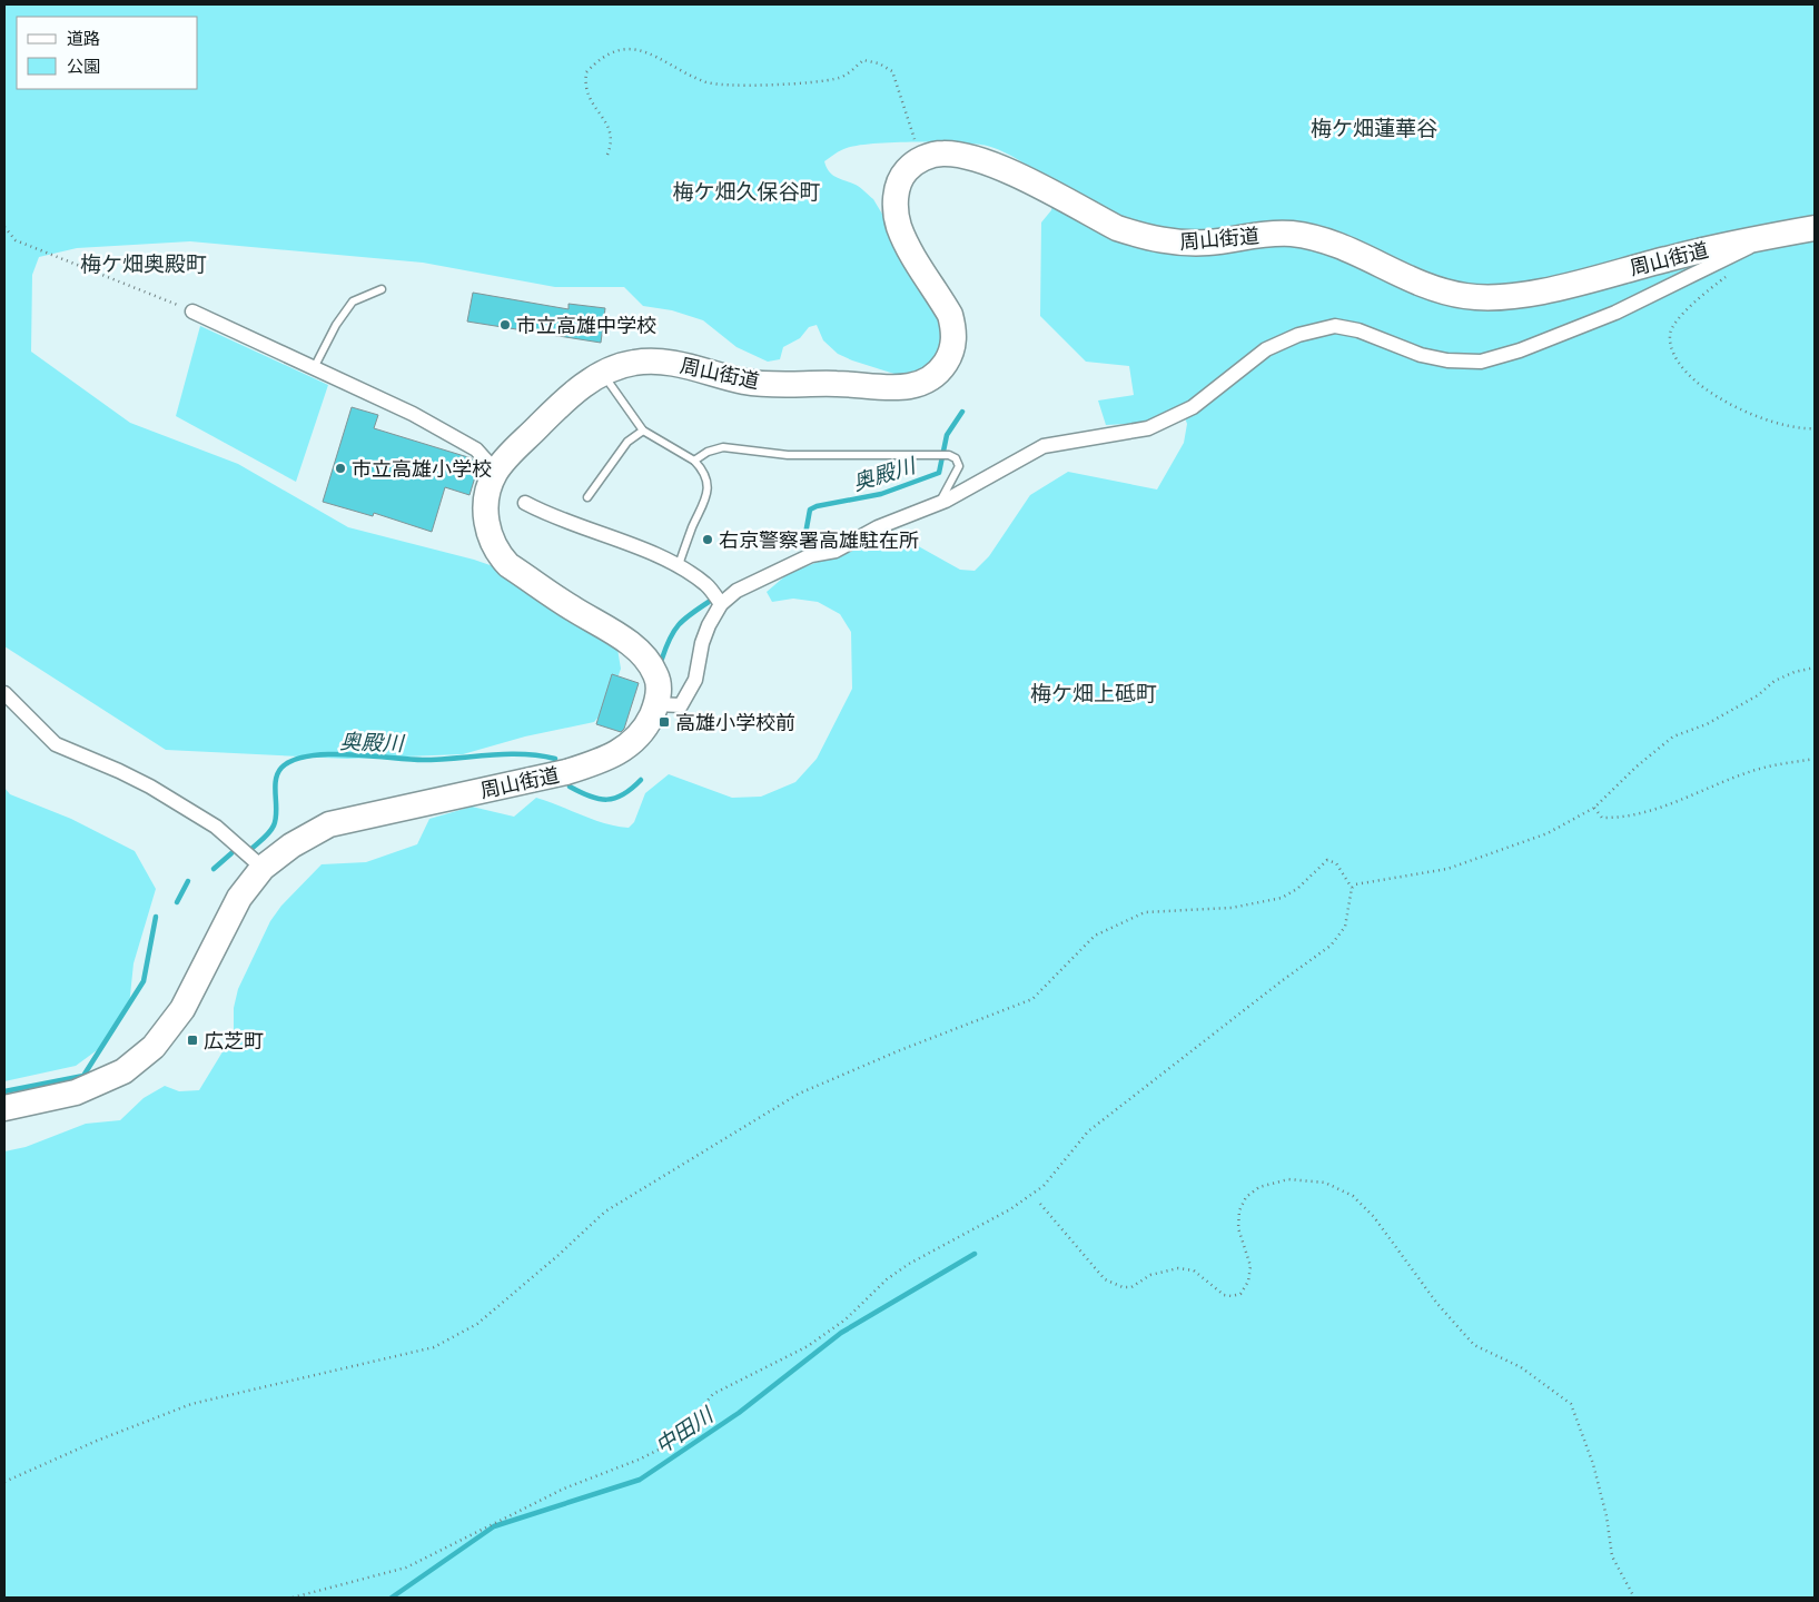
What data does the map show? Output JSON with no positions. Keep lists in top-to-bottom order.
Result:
{
  "streets": {
    "highway": ["周山街道"]
  },
  "districts": [
    "梅ケ畑蓮華谷",
    "梅ケ畑久保谷町",
    "梅ケ畑奥殿町",
    "梅ケ畑上砥町"
  ],
  "water": ["奥殿川", "中田川"],
  "places": {
    "other": ["市立高雄中学校", "市立高雄小学校", "右京警察署高雄駐在所"],
    "transit": ["高雄小学校前", "広芝町"]
  },
  "legend": ["道路", "公園"]
}
